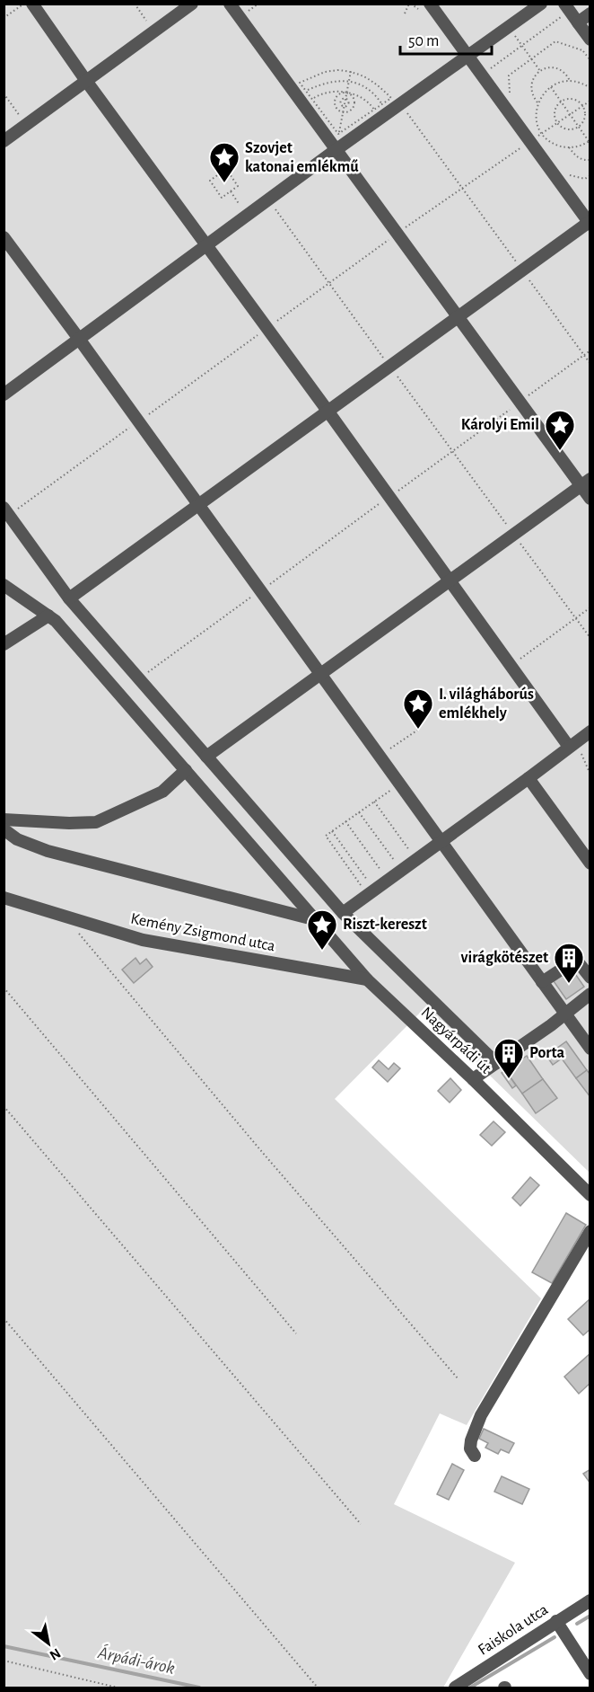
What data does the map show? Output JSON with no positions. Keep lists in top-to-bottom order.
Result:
{
  "streets": {
    "street": ["Kemény Zsigmond utca", "Nagyárpádi út", "Faiskola utca"]
  },
  "crossings": [
    ["Kemény Zsigmond utca", "Nagyárpádi út"]
  ],
  "water": ["Árpádi-árok"],
  "places": {
    "place": [
      "Szovjet katonai emlékmű",
      "Károlyi Emil",
      "I. világháborús emlékhely",
      "Riszt-kereszt"
    ],
    "building": ["virágkötészet", "Porta"]
  },
  "scale_bar": "50 m",
  "north": "bottom right"
}
